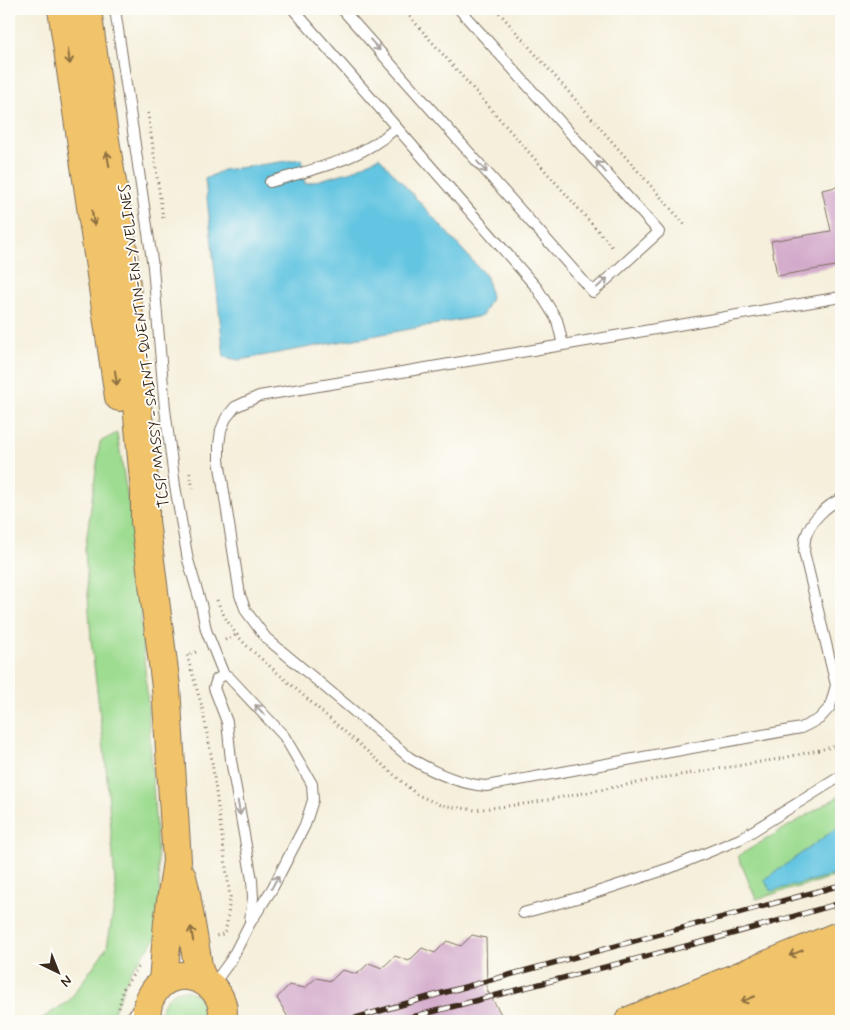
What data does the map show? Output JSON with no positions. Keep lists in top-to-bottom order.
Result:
{
  "streets": {
    "lane": ["TCSP MASSY - SAINT-QUENTIN-EN-YVELINES"]
  },
  "north": "bottom right"
}
